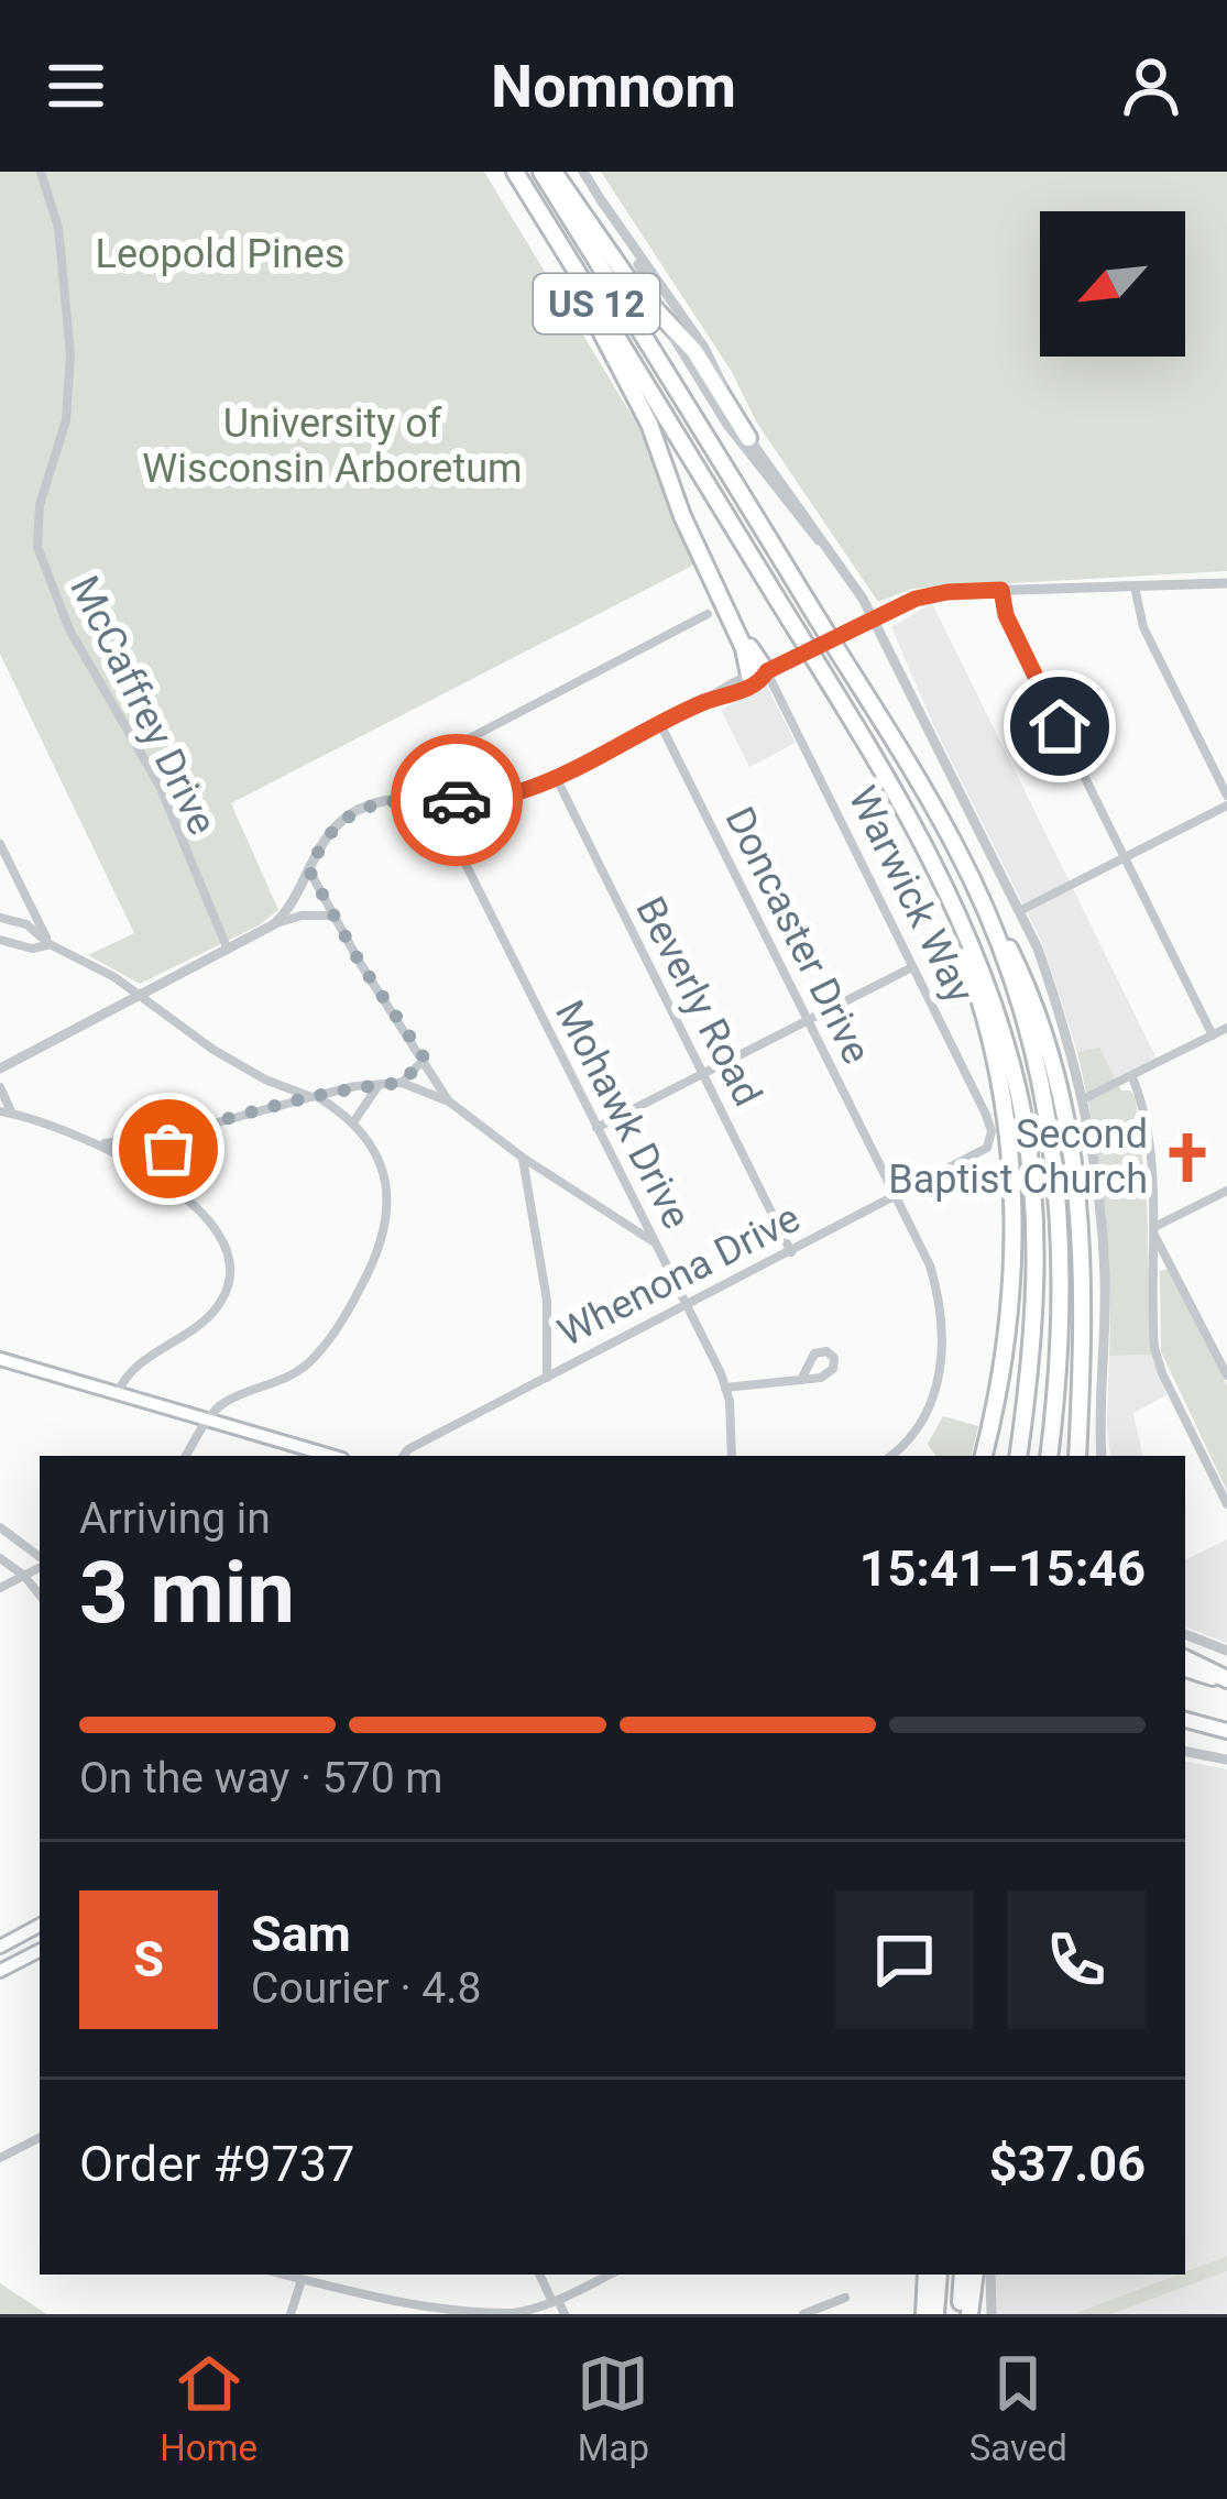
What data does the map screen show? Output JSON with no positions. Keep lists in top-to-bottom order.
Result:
{
  "streets": {
    "highway": ["US 12"],
    "street": [
      "McCaffrey Drive",
      "Warwick Way",
      "Doncaster Drive",
      "Beverly Road",
      "Mohawk Drive",
      "Whenona Drive"
    ]
  },
  "crossings": [
    ["Warwick Way", "Whenona Drive"],
    ["Doncaster Drive", "Whenona Drive"],
    ["Beverly Road", "Whenona Drive"],
    ["Mohawk Drive", "Whenona Drive"]
  ],
  "parks": ["Leopold Pines", "University of Wisconsin Arboretum"],
  "places": {
    "church": ["Second Baptist Church"]
  },
  "north": "bottom left",
  "page": {
    "header": "Nomnom",
    "heading": ["3 min", "Arriving in", "15:41–15:46"],
    "panel": [
      "Sam",
      "Courier · 4.8",
      "Order #9737",
      "$37.06"
    ],
    "bar": "On the way · 570 m",
    "round": "S",
    "tabs": ["Home", "Map", "Saved"]
  }
}
